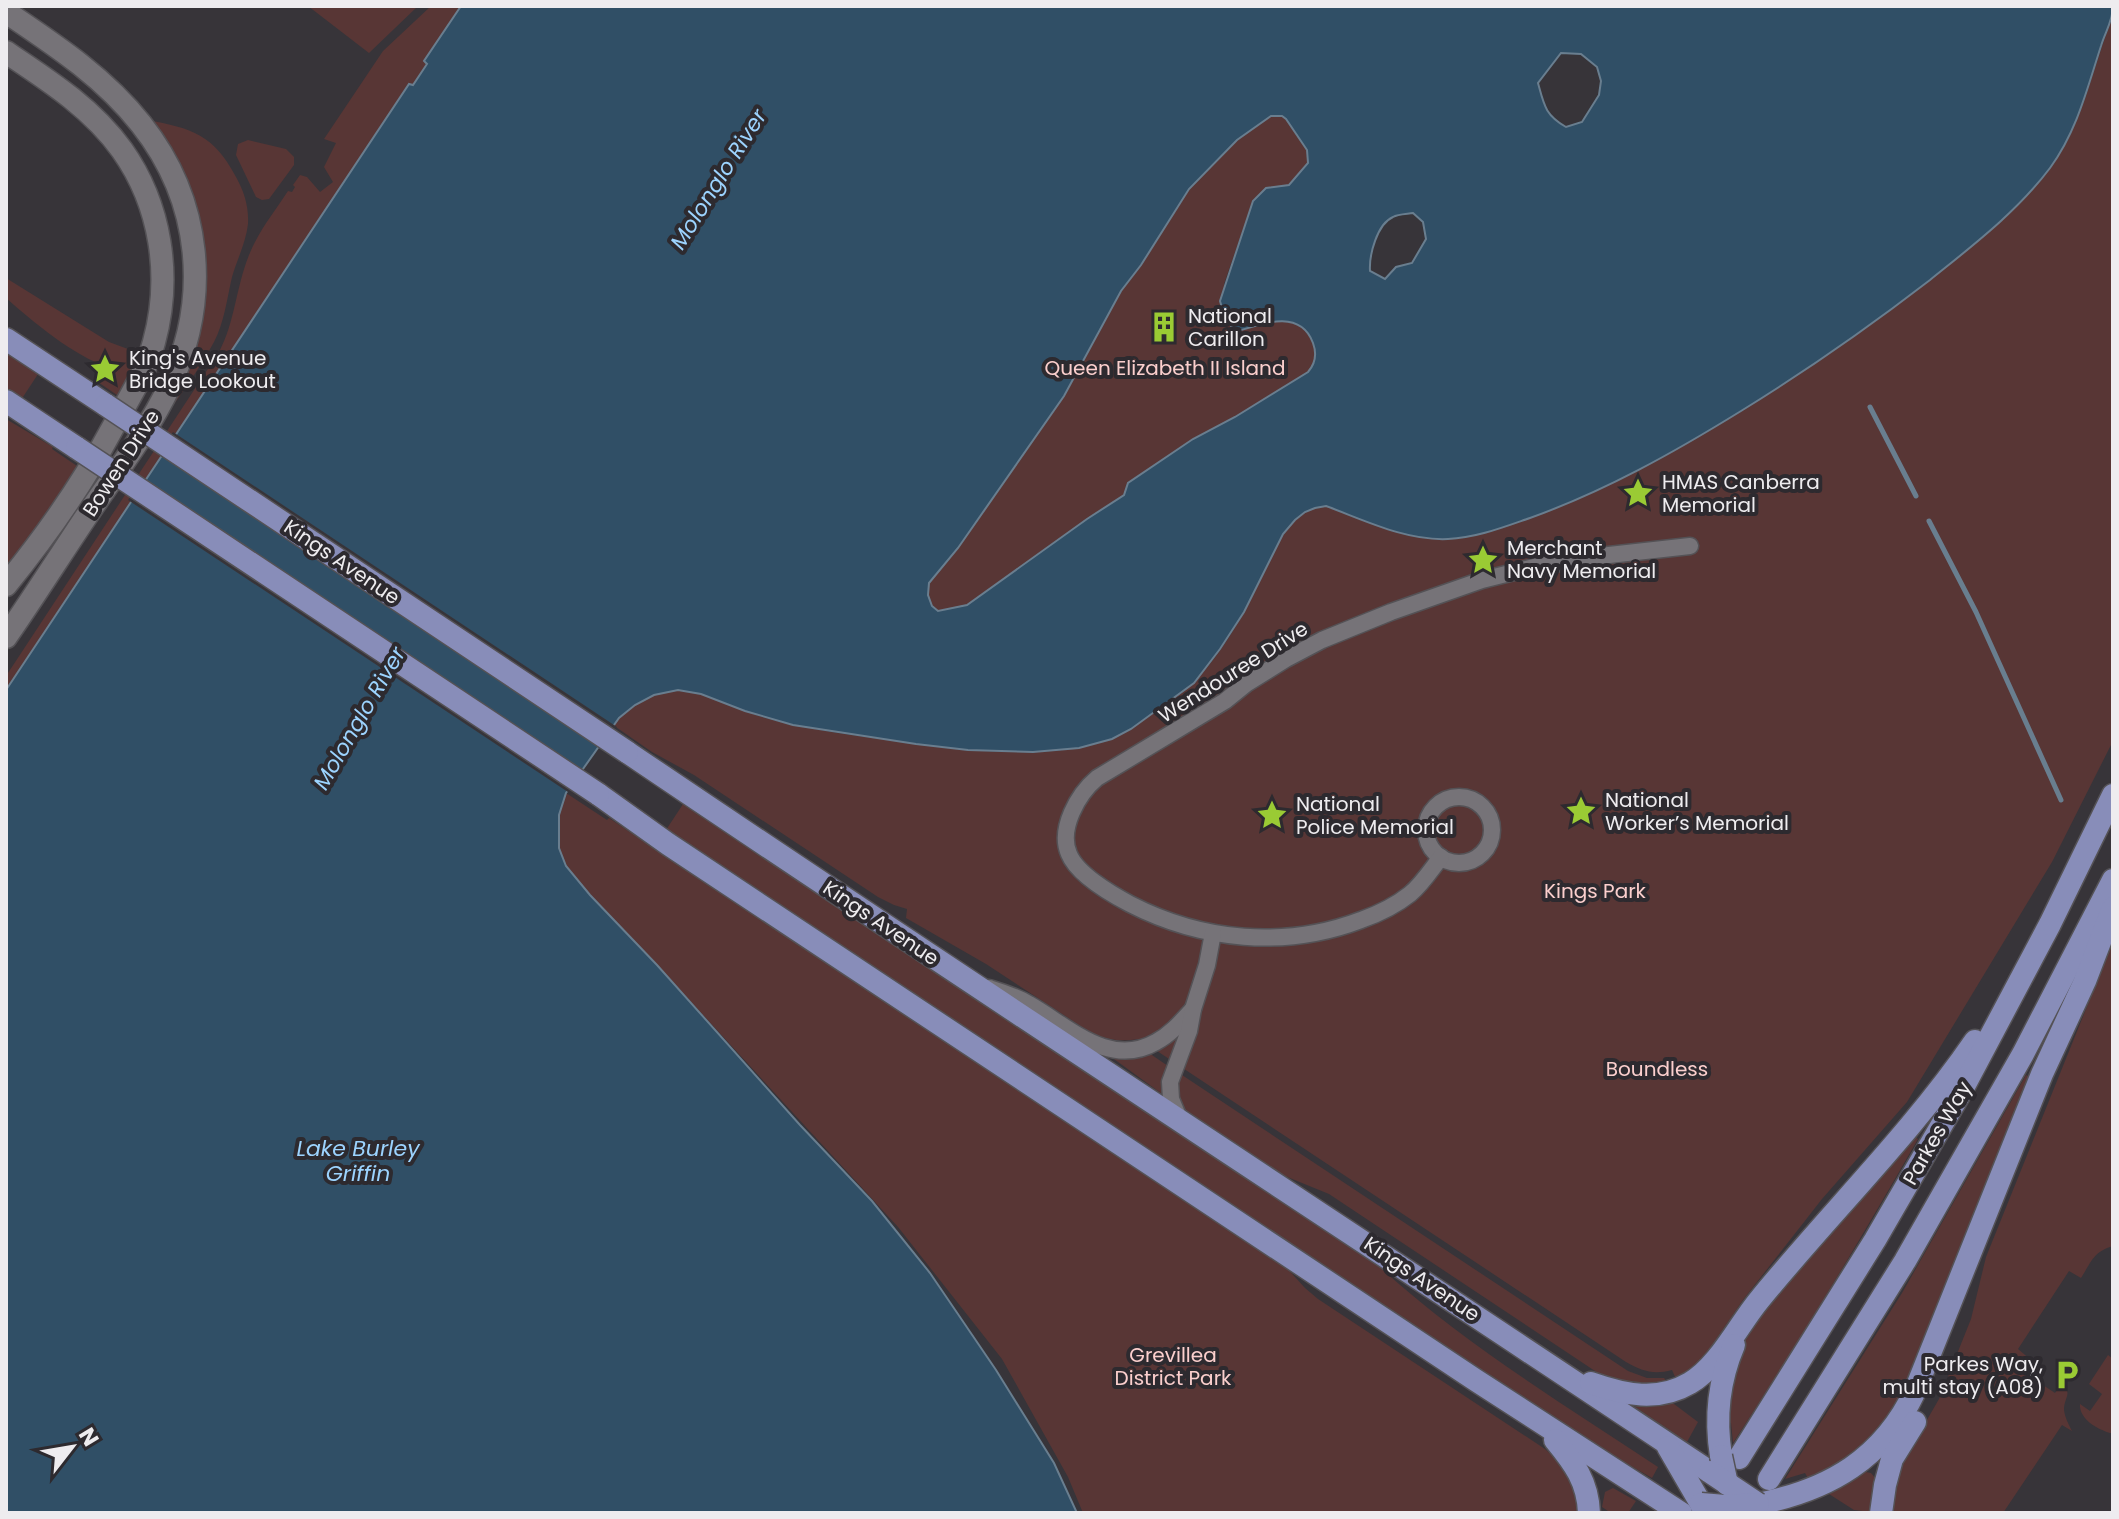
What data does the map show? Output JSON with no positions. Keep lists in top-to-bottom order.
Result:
{
  "streets": {
    "main road": ["Bowen Drive", "Kings Avenue", "Parkes Way"],
    "street": ["Wendouree Drive"]
  },
  "crossings": [
    ["Kings Avenue", "Parkes Way"]
  ],
  "water": ["Molonglo River", "Lake Burley Griffin"],
  "parks": [
    "Queen Elizabeth II Island",
    "Kings Park",
    "Boundless",
    "Grevillea District Park"
  ],
  "places": {
    "building": ["National Carillon"],
    "place": [
      "King's Avenue Bridge Lookout",
      "HMAS Canberra Memorial",
      "Merchant Navy Memorial",
      "National Worker’s Memorial",
      "National Police Memorial"
    ],
    "parking": ["Parkes Way, multi stay (A08)"]
  },
  "north": "top right"
}
